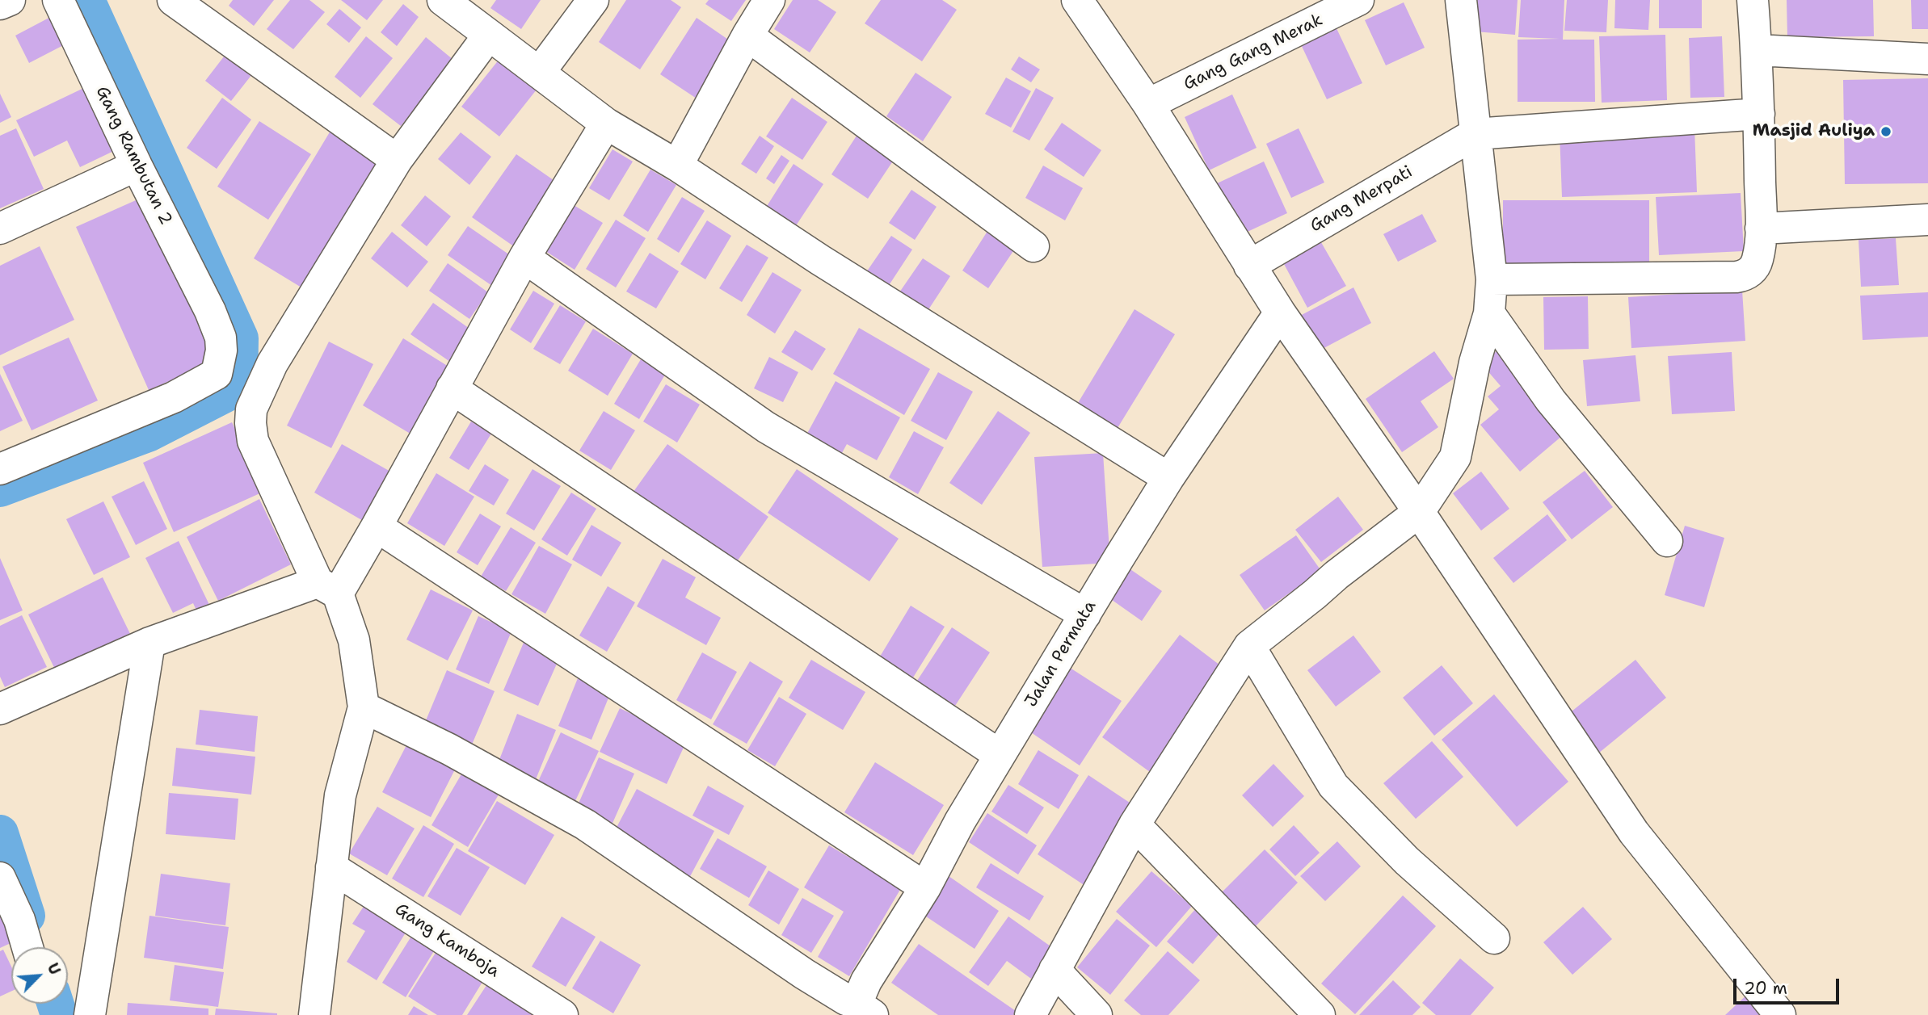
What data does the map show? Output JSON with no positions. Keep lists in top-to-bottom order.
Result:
{
  "streets": {
    "street": [
      "Gang Gang Merak",
      "Gang Rambutan 2",
      "Gang Merpati",
      "Jalan Permata",
      "Gang Kamboja"
    ]
  },
  "places": ["Masjid Auliya"],
  "scale_bar": "20 m",
  "north": "top right"
}
